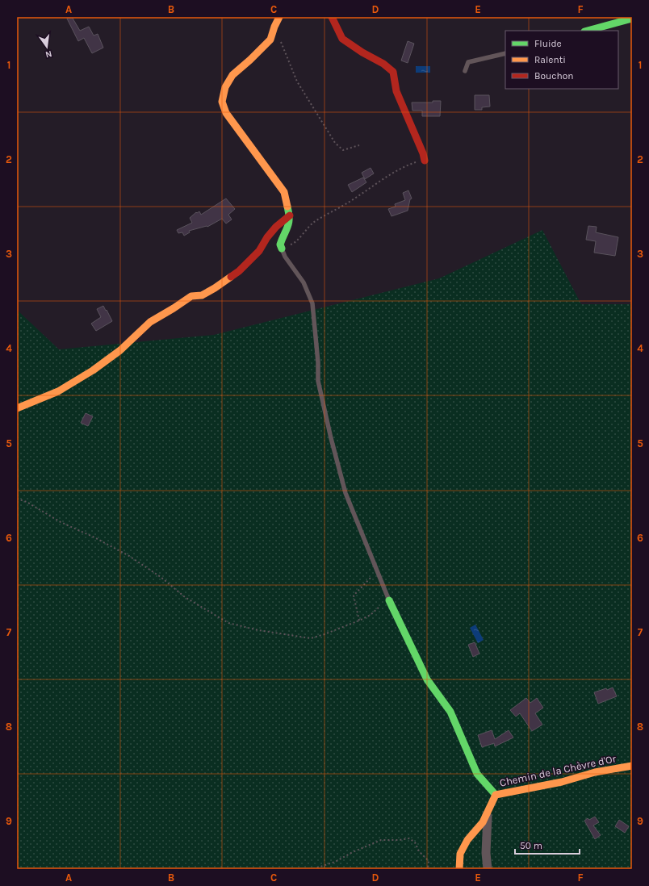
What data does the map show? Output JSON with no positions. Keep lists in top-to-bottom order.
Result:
{
  "streets": {
    "street": ["Chemin de la Chèvre d'Or"]
  },
  "legend": ["Fluide", "Ralenti", "Bouchon"],
  "scale_bar": "50 m",
  "north": "bottom",
  "grid": {
    "columns": [
      "A",
      "B",
      "C",
      "D",
      "E",
      "F"
    ],
    "rows": [
      "1",
      "2",
      "3",
      "4",
      "5",
      "6",
      "7",
      "8",
      "9"
    ]
  }
}
